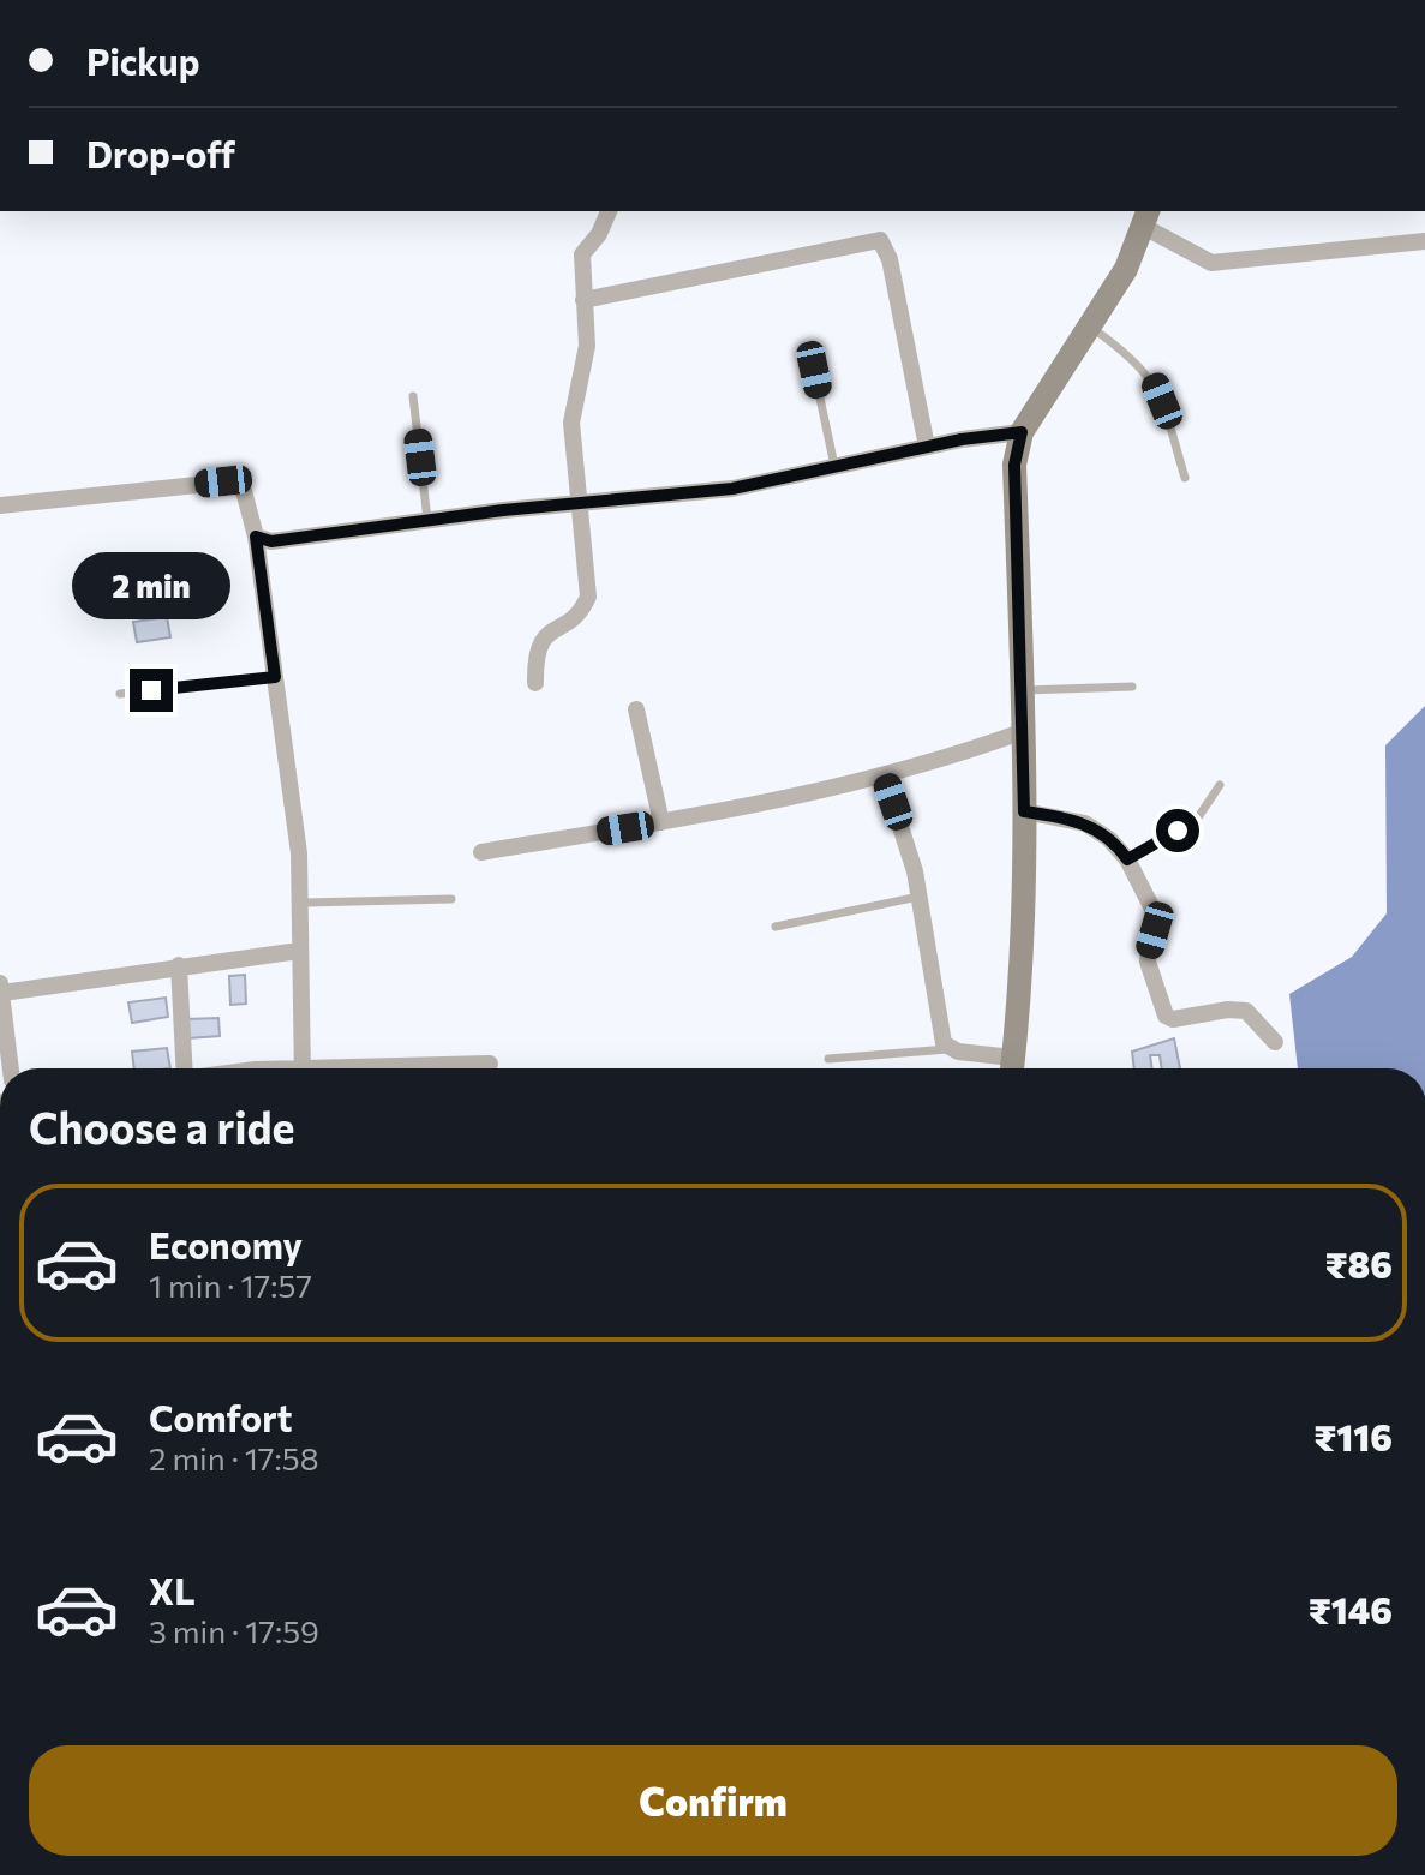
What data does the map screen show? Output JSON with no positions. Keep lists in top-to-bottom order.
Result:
{
  "page": {
    "banner": ["Pickup", "Drop-off"],
    "bubble": "2 min",
    "heading": "Choose a ride",
    "list": [
      {
        "name": "Economy",
        "note": "1 min · 17:57",
        "value": "₹86"
      },
      {
        "name": "Comfort",
        "note": "2 min · 17:58",
        "value": "₹116"
      },
      {
        "name": "XL",
        "note": "3 min · 17:59",
        "value": "₹146"
      }
    ],
    "buttons": "Confirm"
  }
}
